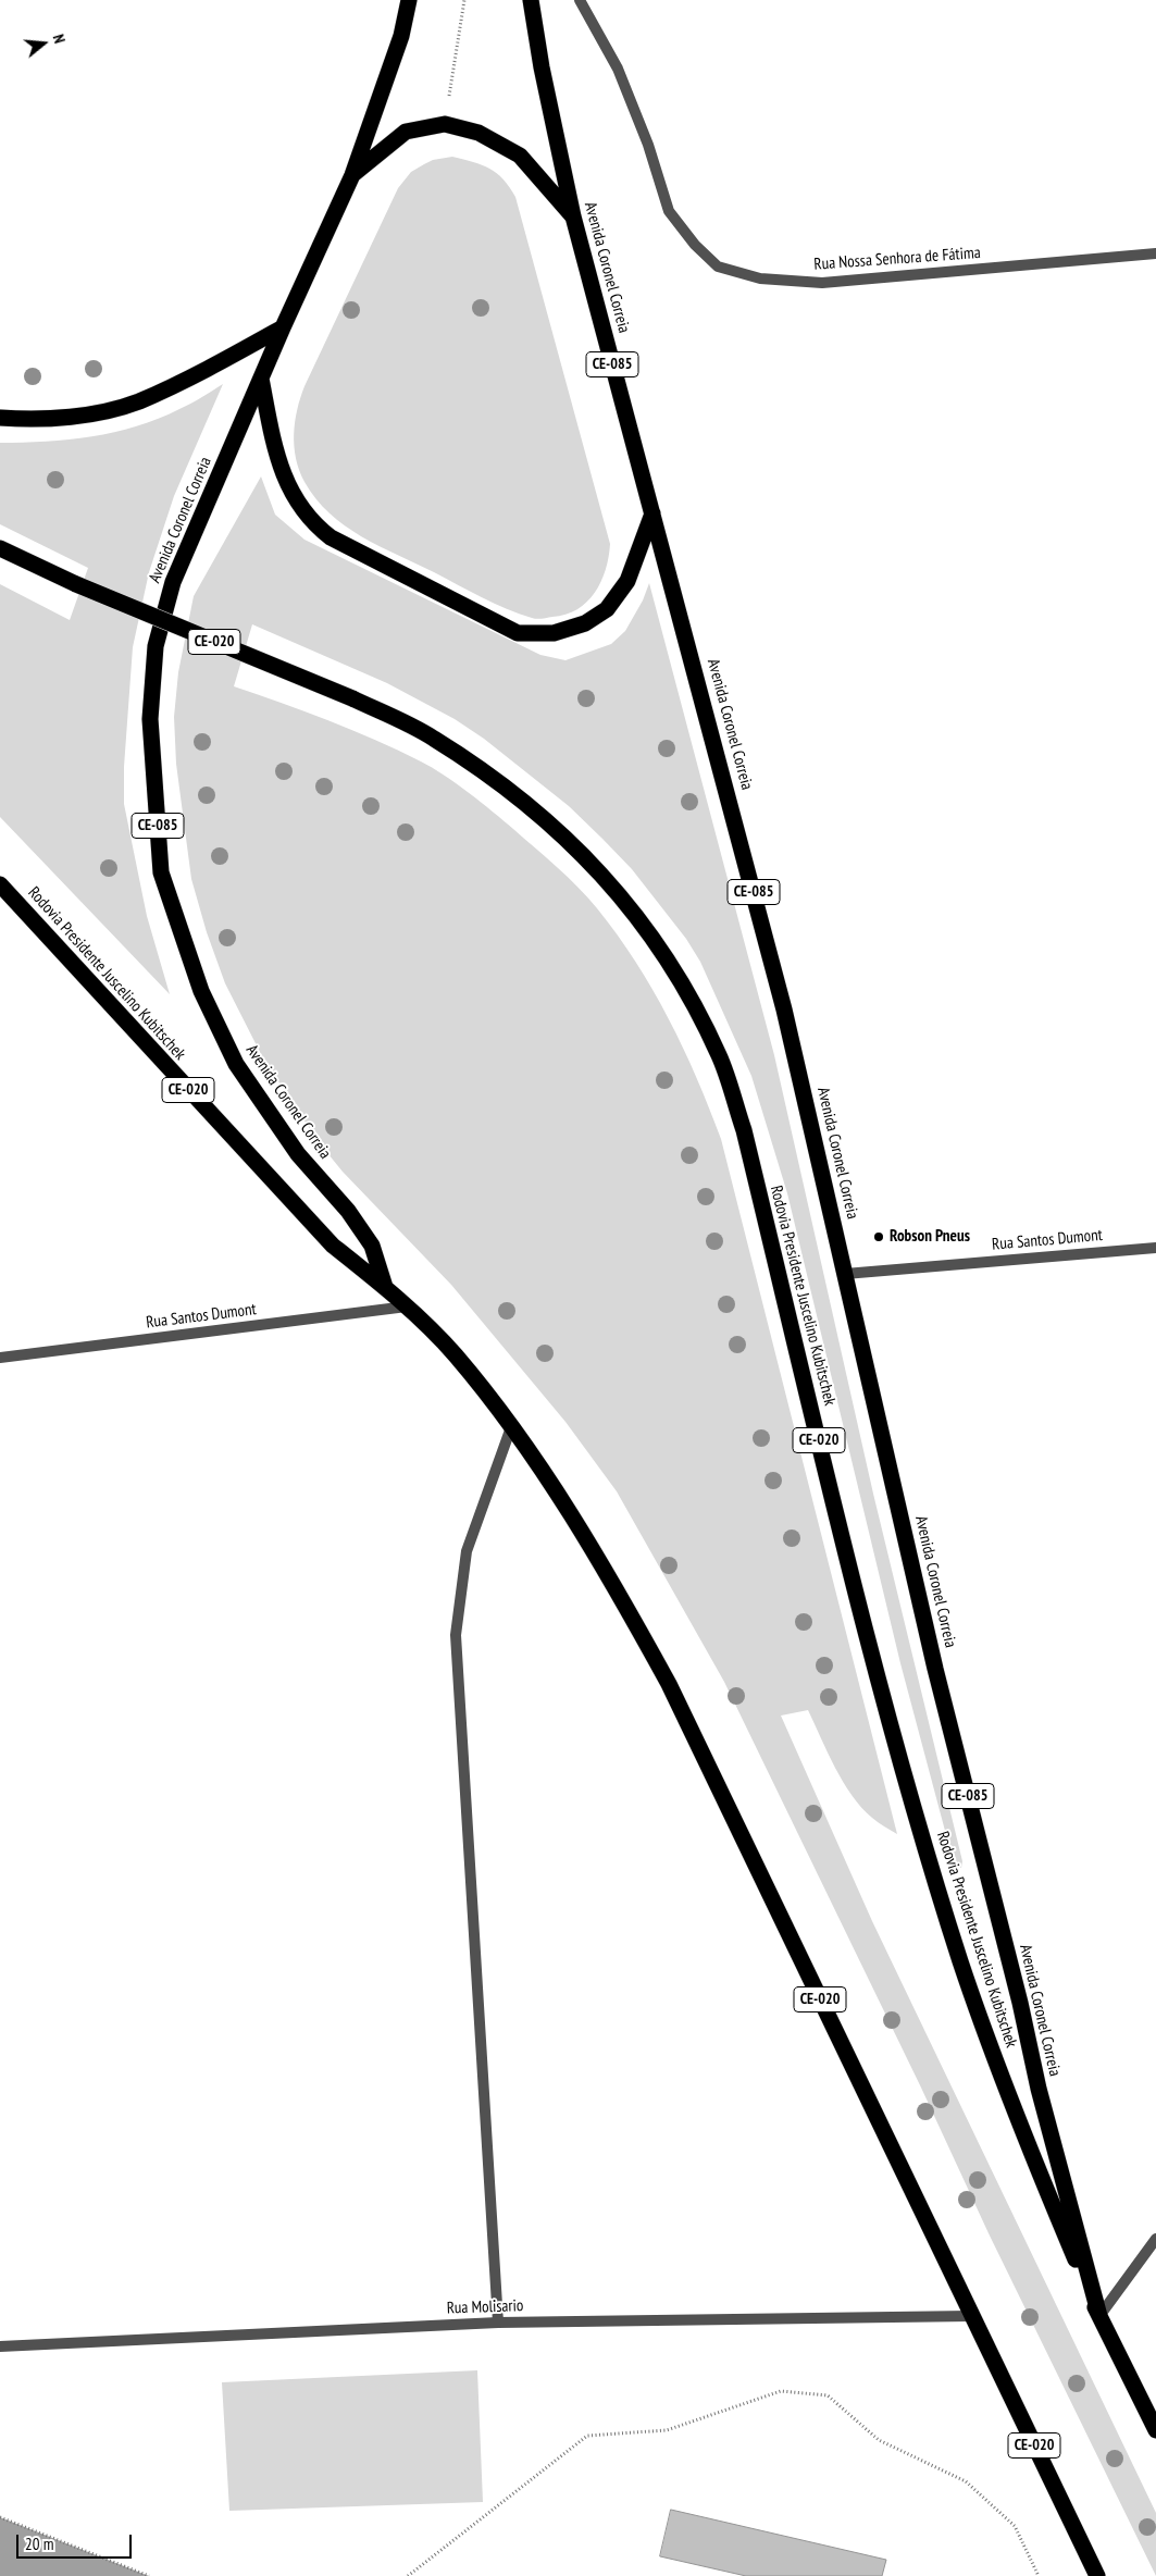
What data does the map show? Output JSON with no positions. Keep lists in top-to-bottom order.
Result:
{
  "streets": {
    "highway": [
      "Avenida Coronel Correia",
      "CE-085",
      "CE-020",
      "Rodovia Presidente Juscelino Kubitschek"
    ],
    "street": ["Rua Nossa Senhora de Fátima", "Rua Santos Dumont", "Rua Molisario"]
  },
  "crossings": [
    ["Avenida Coronel Correia", "Rodovia Presidente Juscelino Kubitschek"],
    ["Avenida Coronel Correia", "Rua Santos Dumont"],
    ["Rodovia Presidente Juscelino Kubitschek", "Rua Santos Dumont"],
    ["Rodovia Presidente Juscelino Kubitschek", "Rua Molisario"]
  ],
  "places": ["Robson Pneus"],
  "scale_bar": "20 m",
  "north": "right"
}
